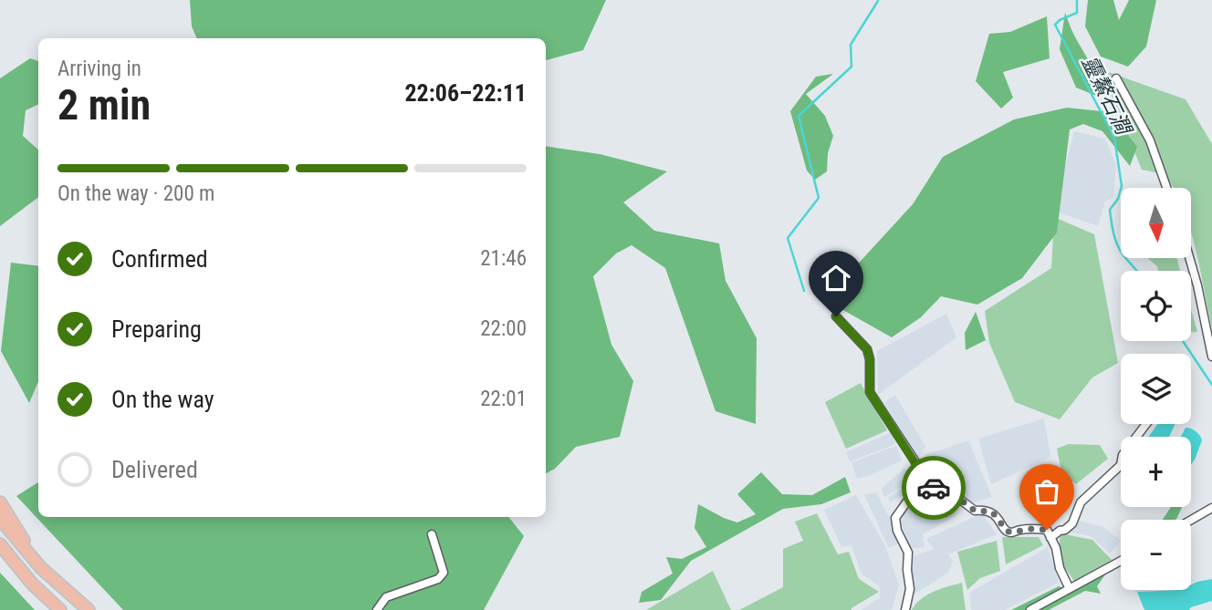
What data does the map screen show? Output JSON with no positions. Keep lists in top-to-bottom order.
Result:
{
  "water": ["靈鰲石澗"],
  "north": "bottom",
  "page": {
    "heading": ["2 min", "Arriving in", "22:06–22:11"],
    "bar": "On the way · 200 m",
    "map_buttons": ["+", "−"],
    "list": [
      ["Confirmed", "21:46"],
      ["Preparing", "22:00"],
      ["On the way", "22:01"],
      "Delivered"
    ]
  }
}
